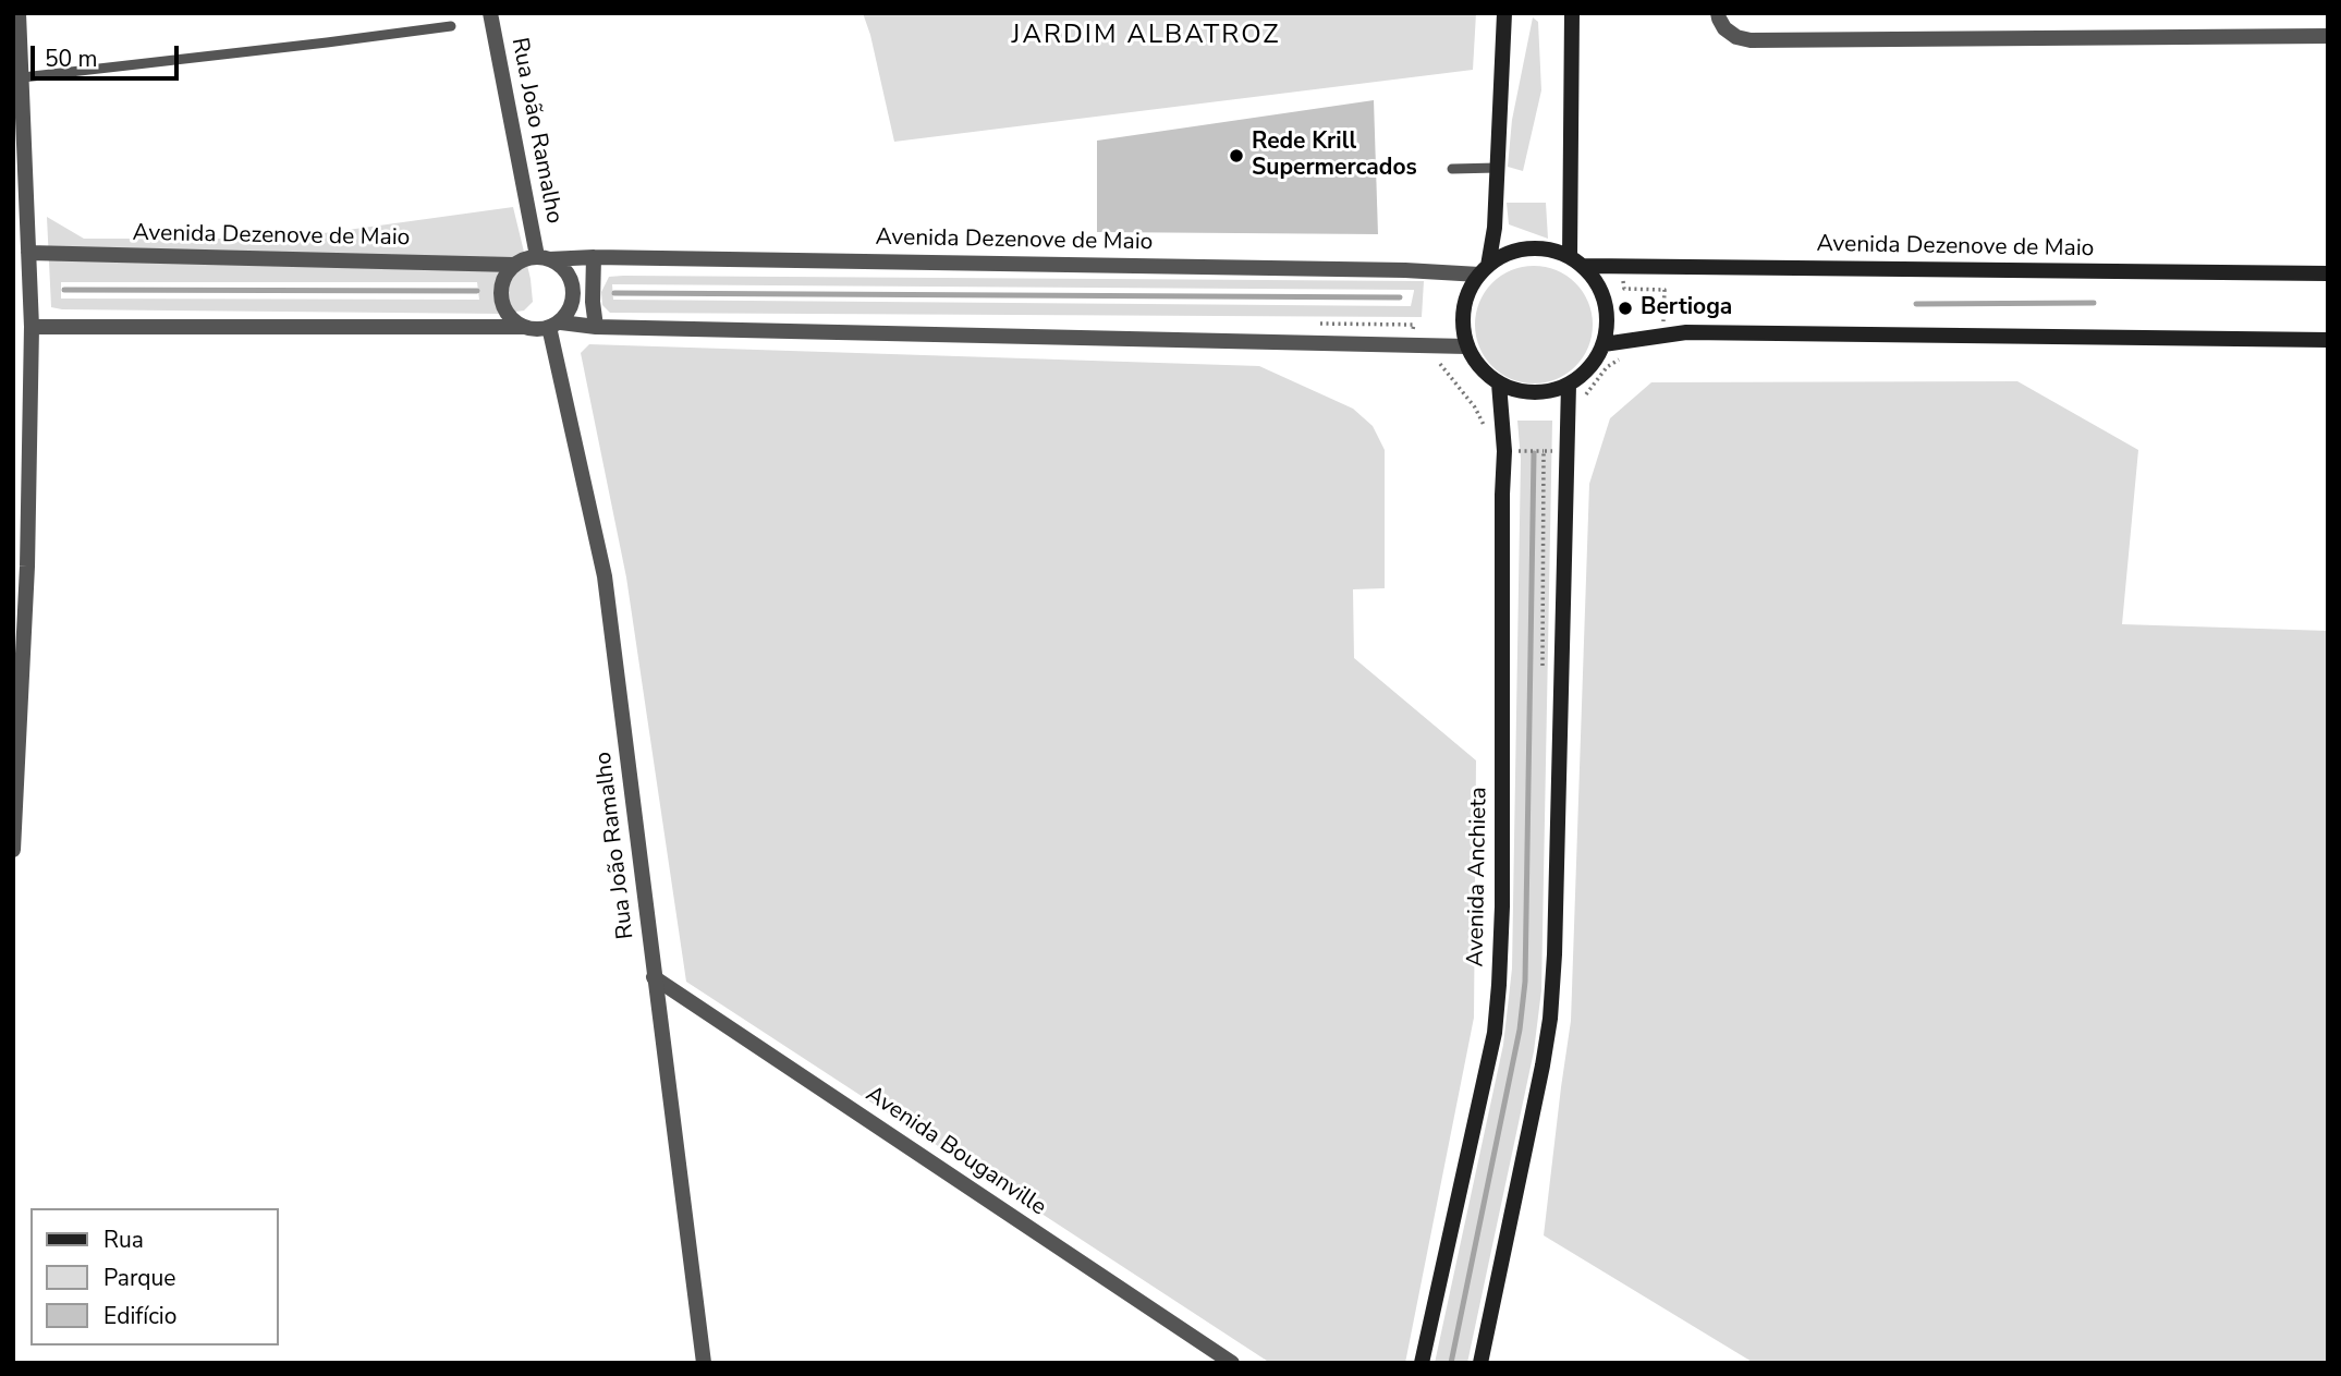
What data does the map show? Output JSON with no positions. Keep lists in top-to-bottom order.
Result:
{
  "streets": {
    "main road": ["Avenida Dezenove de Maio", "Avenida Anchieta"],
    "street": ["Rua João Ramalho", "Avenida Bouganville"]
  },
  "crossings": [
    ["Rua João Ramalho", "Avenida Dezenove de Maio"],
    ["Rua João Ramalho", "Avenida Bouganville"],
    ["Avenida Dezenove de Maio", "Avenida Anchieta"]
  ],
  "districts": ["JARDIM ALBATROZ"],
  "places": ["Rede Krill Supermercados", "Bertioga"],
  "legend": ["Rua", "Parque", "Edifício"],
  "scale_bar": "50 m"
}
